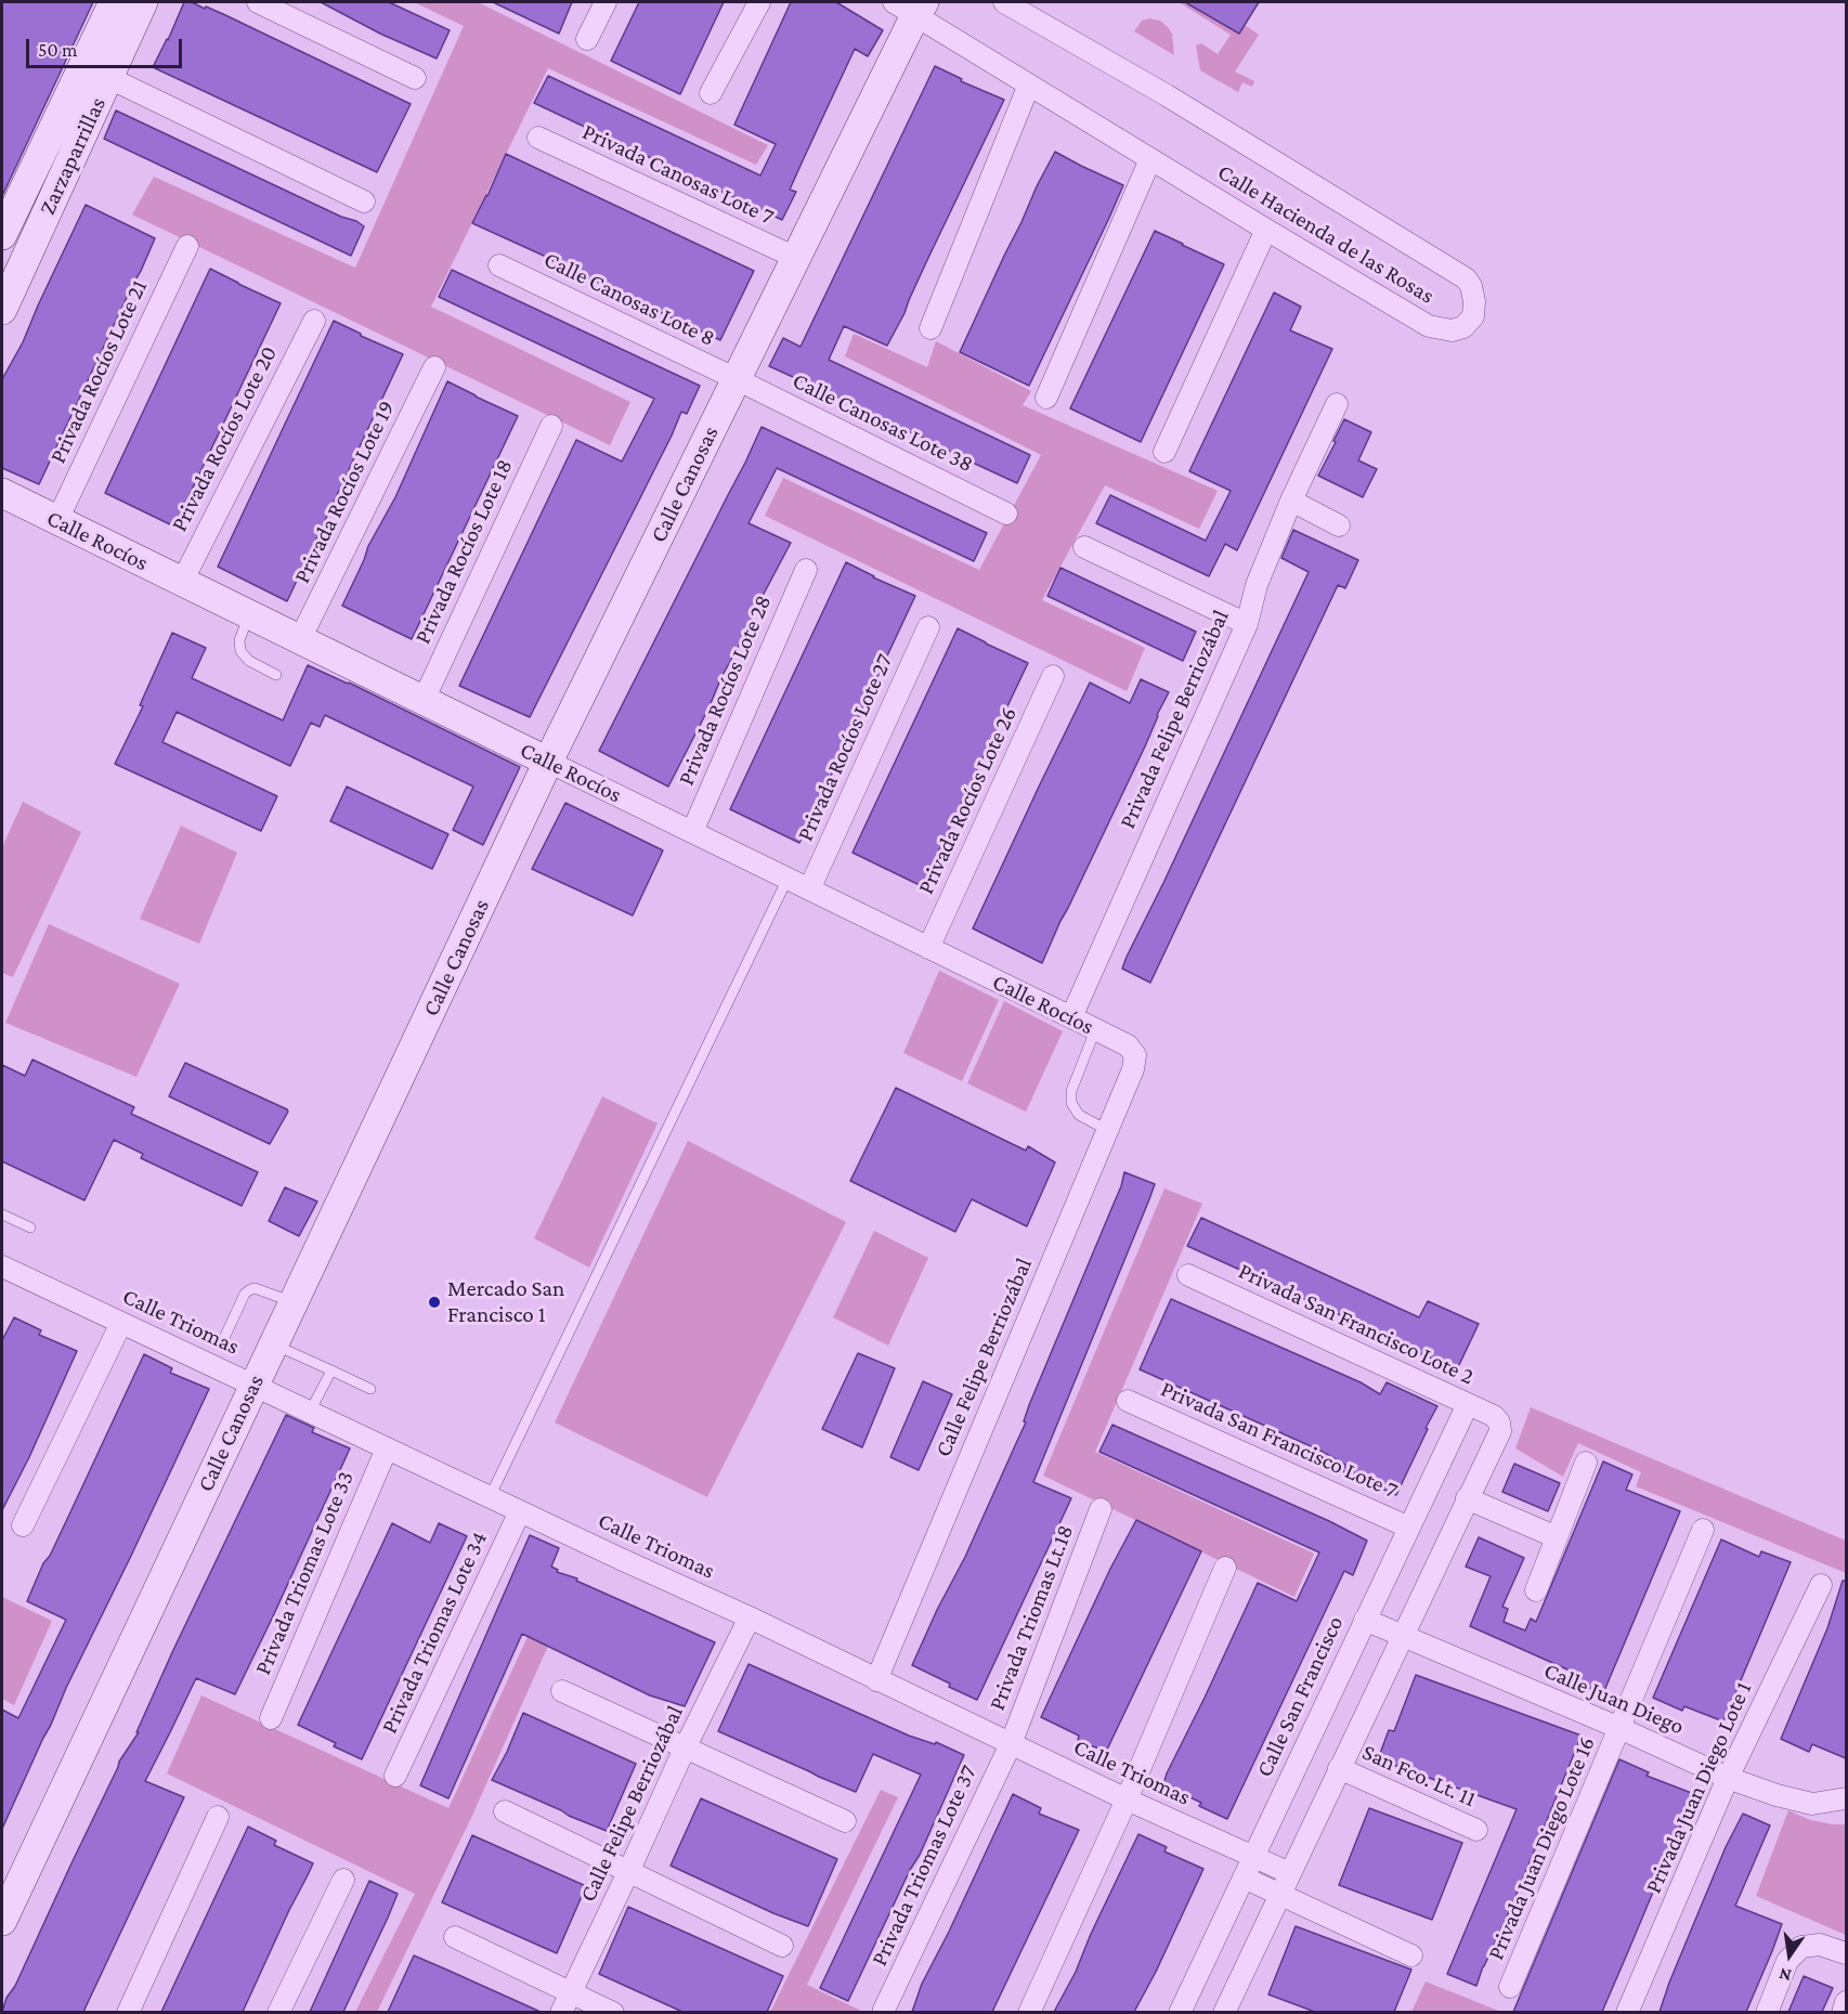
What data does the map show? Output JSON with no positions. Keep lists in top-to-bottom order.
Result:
{
  "streets": {
    "street": [
      "Zarzaparrillas",
      "Privada Canosas Lote 7",
      "Calle Hacienda de las Rosas",
      "Calle Canosas Lote 8",
      "Privada Rocíos Lote 21",
      "Calle Canosas Lote 38",
      "Privada Rocíos Lote 20",
      "Calle Canosas",
      "Privada Rocíos Lote 19",
      "Calle Rocíos",
      "Privada Rocíos Lote 18",
      "Privada Rocíos Lote 28",
      "Privada Felipe Berriozábal",
      "Privada Rocíos Lote 27",
      "Privada Rocíos Lote 26",
      "Calle Triomas",
      "Privada San Francisco Lote 2",
      "Calle Felipe Berriozábal",
      "Privada San Francisco Lote 7",
      "Privada Triomas Lote 33",
      "Privada Triomas Lt.18",
      "Privada Triomas Lote 34",
      "Calle San Francisco",
      "Calle Juan Diego",
      "San Fco. Lt. 11",
      "Privada Juan Diego Lote 1",
      "Privada Juan Diego Lote 16",
      "Privada Triomas Lote 37"
    ]
  },
  "crossings": [
    ["Privada Canosas Lote 7", "Calle Canosas"],
    ["Calle Hacienda de las Rosas", "Calle Canosas"],
    ["Calle Canosas Lote 8", "Calle Canosas Lote 38"],
    ["Calle Canosas Lote 8", "Calle Canosas"],
    ["Privada Rocíos Lote 21", "Calle Rocíos"],
    ["Calle Canosas Lote 38", "Calle Canosas"],
    ["Privada Rocíos Lote 20", "Calle Rocíos"],
    ["Calle Canosas", "Calle Rocíos"],
    ["Calle Canosas", "Calle Triomas"],
    ["Privada Rocíos Lote 19", "Calle Rocíos"],
    ["Calle Rocíos", "Privada Rocíos Lote 18"],
    ["Calle Rocíos", "Privada Rocíos Lote 28"],
    ["Calle Rocíos", "Privada Felipe Berriozábal"],
    ["Calle Rocíos", "Privada Rocíos Lote 27"],
    ["Calle Rocíos", "Privada Rocíos Lote 26"],
    ["Calle Rocíos", "Calle Felipe Berriozábal"],
    ["Calle Triomas", "Calle Felipe Berriozábal"],
    ["Calle Triomas", "Privada Triomas Lote 33"],
    ["Calle Triomas", "Privada Triomas Lt.18"],
    ["Calle Triomas", "Privada Triomas Lote 34"],
    ["Calle Triomas", "Calle San Francisco"],
    ["Calle Triomas", "Privada Triomas Lote 37"],
    ["Privada San Francisco Lote 2", "Calle San Francisco"],
    ["Privada San Francisco Lote 7", "Calle San Francisco"],
    ["Privada Triomas Lt.18", "Privada Triomas Lote 37"],
    ["Calle San Francisco", "Calle Juan Diego"],
    ["Calle Juan Diego", "Privada Juan Diego Lote 1"],
    ["Calle Juan Diego", "Privada Juan Diego Lote 16"]
  ],
  "places": ["Mercado San Francisco 1"],
  "scale_bar": "50 m",
  "north": "bottom"
}
